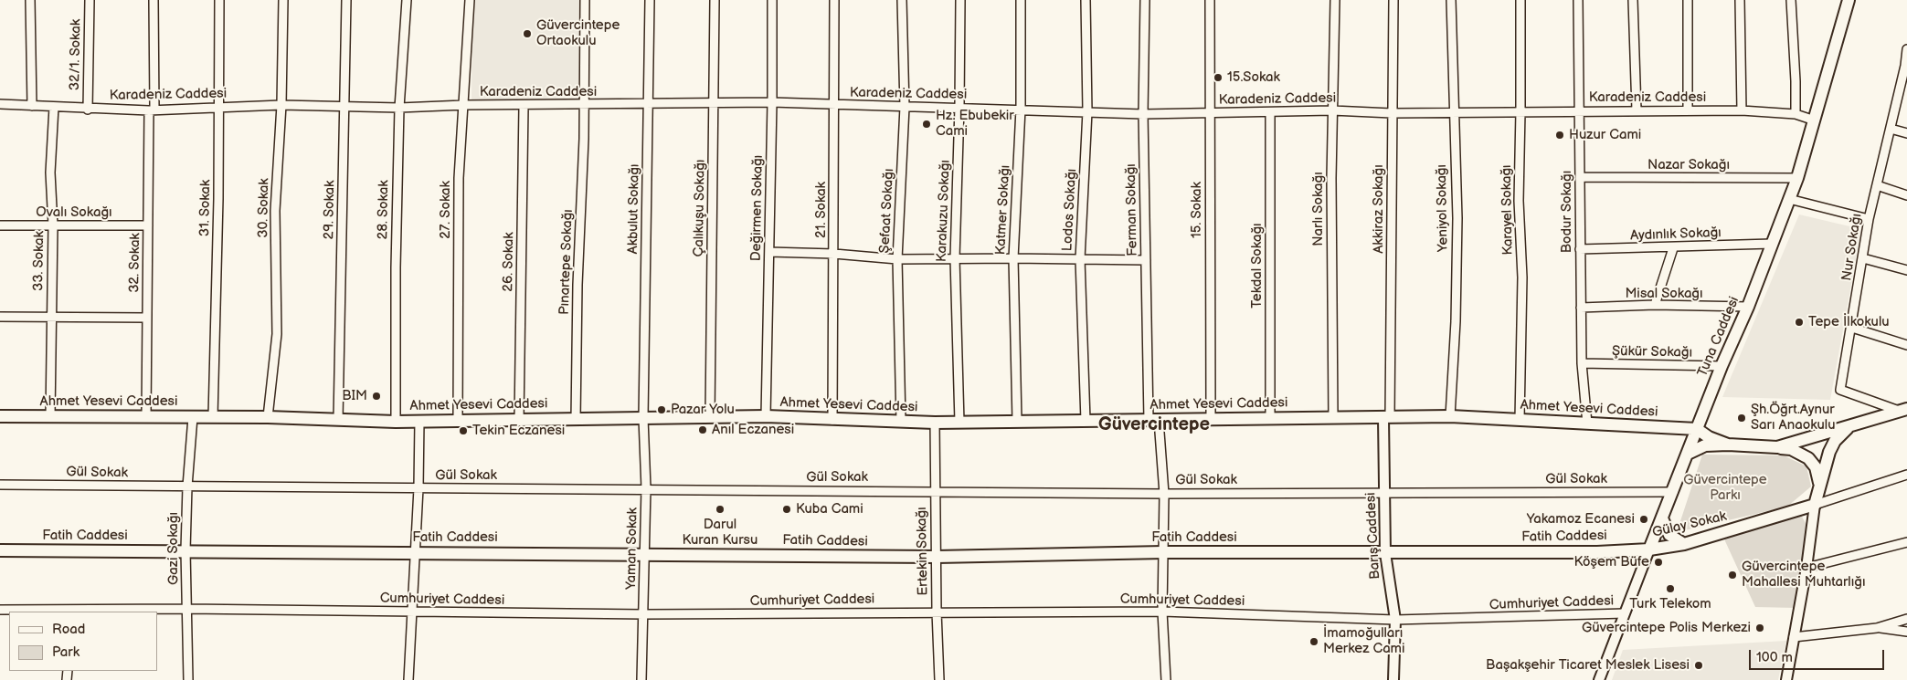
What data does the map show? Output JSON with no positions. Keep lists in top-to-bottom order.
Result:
{
  "streets": {
    "main road": [
      "Tuna Caddesi",
      "Ahmet Yesevi Caddesi",
      "Gülay Sokak",
      "Fatih Caddesi"
    ],
    "street": [
      "32/1. Sokak",
      "Karadeniz Caddesi",
      "Nazar Sokağı",
      "31. Sokak",
      "30. Sokak",
      "Çalıkuşu Sokağı",
      "Değirmen Sokağı",
      "Yeniyol Sokağı",
      "Akbulut Sokağı",
      "Narlı Sokağı",
      "Akkiraz Sokağı",
      "29. Sokak",
      "28. Sokak",
      "27. Sokak",
      "21. Sokak",
      "Katmer Sokağı",
      "Lodos Sokağı",
      "Ferman Sokağı",
      "15. Sokak",
      "Karayel Sokağı",
      "Şefaat Sokağı",
      "Karakuzu Sokağı",
      "Bodur Sokağı",
      "Ovalı Sokağı",
      "Aydınlık Sokağı",
      "Nur Sokağı",
      "33. Sokak",
      "26. Sokak",
      "Pınartepe Sokağı",
      "32. Sokak",
      "Tekdal Sokağı",
      "Misal Sokağı",
      "Şükür Sokağı",
      "Gül Sokak",
      "Barış Caddesi",
      "Gazi Sokağı",
      "Yaman Sokak",
      "Ertekin Sokağı",
      "Cumhuriyet Caddesi"
    ]
  },
  "crossings": [
    ["32/1. Sokak", "Karadeniz Caddesi"],
    ["Karadeniz Caddesi", "31. Sokak"],
    ["Karadeniz Caddesi", "30. Sokak"],
    ["Karadeniz Caddesi", "Çalıkuşu Sokağı"],
    ["Karadeniz Caddesi", "Değirmen Sokağı"],
    ["Karadeniz Caddesi", "Yeniyol Sokağı"],
    ["Karadeniz Caddesi", "Akbulut Sokağı"],
    ["Karadeniz Caddesi", "Narlı Sokağı"],
    ["Karadeniz Caddesi", "Akkiraz Sokağı"],
    ["Karadeniz Caddesi", "29. Sokak"],
    ["Karadeniz Caddesi", "28. Sokak"],
    ["Karadeniz Caddesi", "27. Sokak"],
    ["Karadeniz Caddesi", "21. Sokak"],
    ["Karadeniz Caddesi", "Katmer Sokağı"],
    ["Karadeniz Caddesi", "Lodos Sokağı"],
    ["Karadeniz Caddesi", "Ferman Sokağı"],
    ["Karadeniz Caddesi", "15. Sokak"],
    ["Karadeniz Caddesi", "Karayel Sokağı"],
    ["Karadeniz Caddesi", "Şefaat Sokağı"],
    ["Karadeniz Caddesi", "Karakuzu Sokağı"],
    ["Karadeniz Caddesi", "Bodur Sokağı"],
    ["Karadeniz Caddesi", "33. Sokak"],
    ["Karadeniz Caddesi", "26. Sokak"],
    ["Karadeniz Caddesi", "Pınartepe Sokağı"],
    ["Karadeniz Caddesi", "32. Sokak"],
    ["Karadeniz Caddesi", "Tekdal Sokağı"],
    ["Karadeniz Caddesi", "Tuna Caddesi"],
    ["Nazar Sokağı", "Bodur Sokağı"],
    ["Nazar Sokağı", "Tuna Caddesi"],
    ["31. Sokak", "Ahmet Yesevi Caddesi"],
    ["30. Sokak", "Ahmet Yesevi Caddesi"],
    ["Çalıkuşu Sokağı", "Ahmet Yesevi Caddesi"],
    ["Değirmen Sokağı", "Ahmet Yesevi Caddesi"],
    ["Yeniyol Sokağı", "Ahmet Yesevi Caddesi"],
    ["Akbulut Sokağı", "Ahmet Yesevi Caddesi"],
    ["Akbulut Sokağı", "Yaman Sokak"],
    ["Narlı Sokağı", "Ahmet Yesevi Caddesi"],
    ["Akkiraz Sokağı", "Ahmet Yesevi Caddesi"],
    ["Akkiraz Sokağı", "Barış Caddesi"],
    ["29. Sokak", "Ahmet Yesevi Caddesi"],
    ["28. Sokak", "Ahmet Yesevi Caddesi"],
    ["27. Sokak", "Ahmet Yesevi Caddesi"],
    ["21. Sokak", "Ahmet Yesevi Caddesi"],
    ["Katmer Sokağı", "Ahmet Yesevi Caddesi"],
    ["Lodos Sokağı", "Ahmet Yesevi Caddesi"],
    ["Ferman Sokağı", "Ahmet Yesevi Caddesi"],
    ["Ferman Sokağı", "Gül Sokak"],
    ["Ferman Sokağı", "Fatih Caddesi"],
    ["Ferman Sokağı", "Cumhuriyet Caddesi"],
    ["15. Sokak", "Ahmet Yesevi Caddesi"],
    ["Karayel Sokağı", "Ahmet Yesevi Caddesi"],
    ["Şefaat Sokağı", "Ahmet Yesevi Caddesi"],
    ["Karakuzu Sokağı", "Ahmet Yesevi Caddesi"],
    ["Bodur Sokağı", "Aydınlık Sokağı"],
    ["Bodur Sokağı", "Misal Sokağı"],
    ["Bodur Sokağı", "Şükür Sokağı"],
    ["Bodur Sokağı", "Ahmet Yesevi Caddesi"],
    ["Ovalı Sokağı", "33. Sokak"],
    ["Ovalı Sokağı", "32. Sokak"],
    ["Aydınlık Sokağı", "Tuna Caddesi"],
    ["33. Sokak", "Ahmet Yesevi Caddesi"],
    ["26. Sokak", "Ahmet Yesevi Caddesi"],
    ["Pınartepe Sokağı", "Ahmet Yesevi Caddesi"],
    ["32. Sokak", "Ahmet Yesevi Caddesi"],
    ["Tekdal Sokağı", "Ahmet Yesevi Caddesi"],
    ["Misal Sokağı", "Tuna Caddesi"],
    ["Tuna Caddesi", "Şükür Sokağı"],
    ["Tuna Caddesi", "Ahmet Yesevi Caddesi"],
    ["Tuna Caddesi", "Gül Sokak"],
    ["Tuna Caddesi", "Gülay Sokak"],
    ["Tuna Caddesi", "Fatih Caddesi"],
    ["Tuna Caddesi", "Cumhuriyet Caddesi"],
    ["Ahmet Yesevi Caddesi", "Barış Caddesi"],
    ["Ahmet Yesevi Caddesi", "Gazi Sokağı"],
    ["Ahmet Yesevi Caddesi", "Yaman Sokak"],
    ["Ahmet Yesevi Caddesi", "Ertekin Sokağı"],
    ["Gül Sokak", "Barış Caddesi"],
    ["Gül Sokak", "Gazi Sokağı"],
    ["Gül Sokak", "Yaman Sokak"],
    ["Gül Sokak", "Ertekin Sokağı"],
    ["Gülay Sokak", "Fatih Caddesi"],
    ["Fatih Caddesi", "Barış Caddesi"],
    ["Fatih Caddesi", "Gazi Sokağı"],
    ["Fatih Caddesi", "Yaman Sokak"],
    ["Fatih Caddesi", "Ertekin Sokağı"],
    ["Barış Caddesi", "Cumhuriyet Caddesi"],
    ["Gazi Sokağı", "Cumhuriyet Caddesi"],
    ["Yaman Sokak", "Cumhuriyet Caddesi"],
    ["Ertekin Sokağı", "Cumhuriyet Caddesi"]
  ],
  "districts": ["Güvercintepe"],
  "parks": ["Güvercintepe Parkı"],
  "places": [
    "Güvercintepe Ortaokulu",
    "15.Sokak",
    "Hz. Ebubekir Cami",
    "Huzur Cami",
    "Tepe İlkokulu",
    "BIM",
    "Pazar Yolu",
    "Şh.Öğrt.Aynur Sarı Anaokulu",
    "Anıl Eczanesi",
    "Tekin Eczanesi",
    "Darul Kuran Kursu",
    "Kuba Cami",
    "Yakamoz Ecanesi",
    "Köşem Büfe",
    "Güvercintepe Mahallesi Muhtarlığı",
    "Turk Telekom",
    "Güvercintepe Polis Merkezi",
    "İmamoğulları Merkez Cami",
    "Başakşehir Ticaret Meslek Lisesi"
  ],
  "legend": ["Road", "Park"],
  "scale_bar": "100 m"
}
